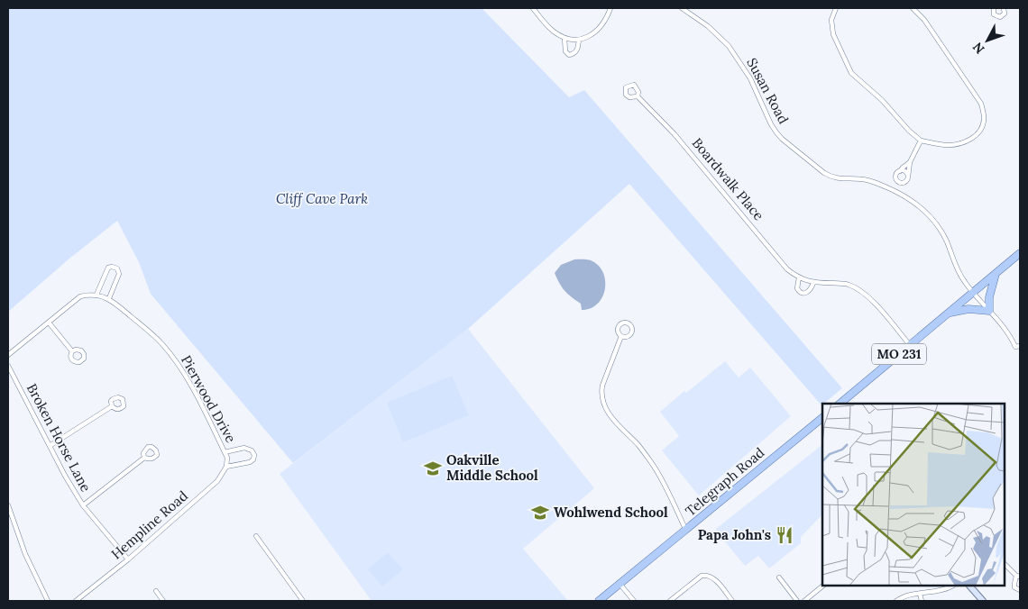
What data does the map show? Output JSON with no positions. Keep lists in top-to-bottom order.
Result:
{
  "streets": {
    "main road": ["MO 231", "Telegraph Road"],
    "street": [
      "Susan Road",
      "Boardwalk Place",
      "Pierwood Drive",
      "Broken Horse Lane",
      "Hempline Road"
    ]
  },
  "crossings": [
    ["Susan Road", "MO 231"],
    ["Boardwalk Place", "MO 231"],
    ["Pierwood Drive", "Hempline Road"],
    ["Broken Horse Lane", "Hempline Road"]
  ],
  "parks": ["Cliff Cave Park"],
  "places": {
    "school or university": ["Oakville Middle School", "Wohlwend School"],
    "restaurant": ["Papa John's"]
  },
  "north": "bottom left"
}
